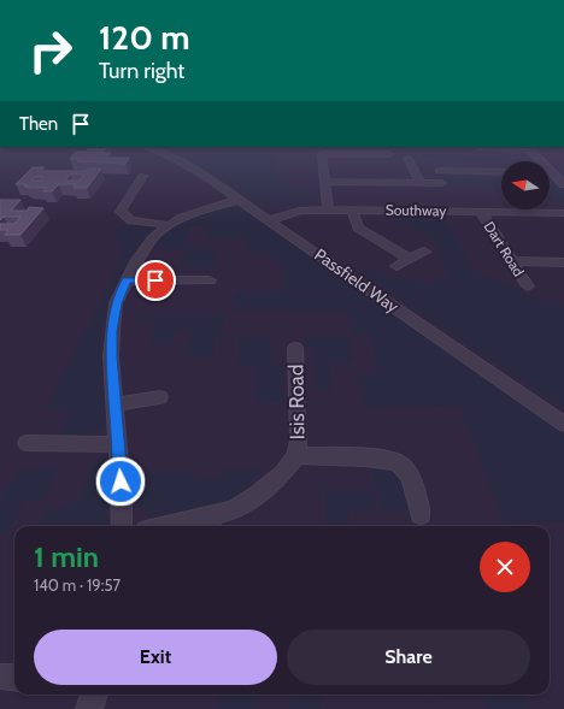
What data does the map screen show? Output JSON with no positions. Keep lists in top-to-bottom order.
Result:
{
  "streets": {
    "street": [
      "Southway",
      "Dart Road",
      "Passfield Way",
      "Isis Road"
    ]
  },
  "crossings": [
    ["Southway", "Dart Road"],
    ["Southway", "Passfield Way"]
  ],
  "north": "left",
  "page": {
    "turn": ["120 m", "Turn right"],
    "then": "Then",
    "heading": ["1 min", "140 m · 19:57"],
    "buttons": ["Exit", "Share"]
  }
}
